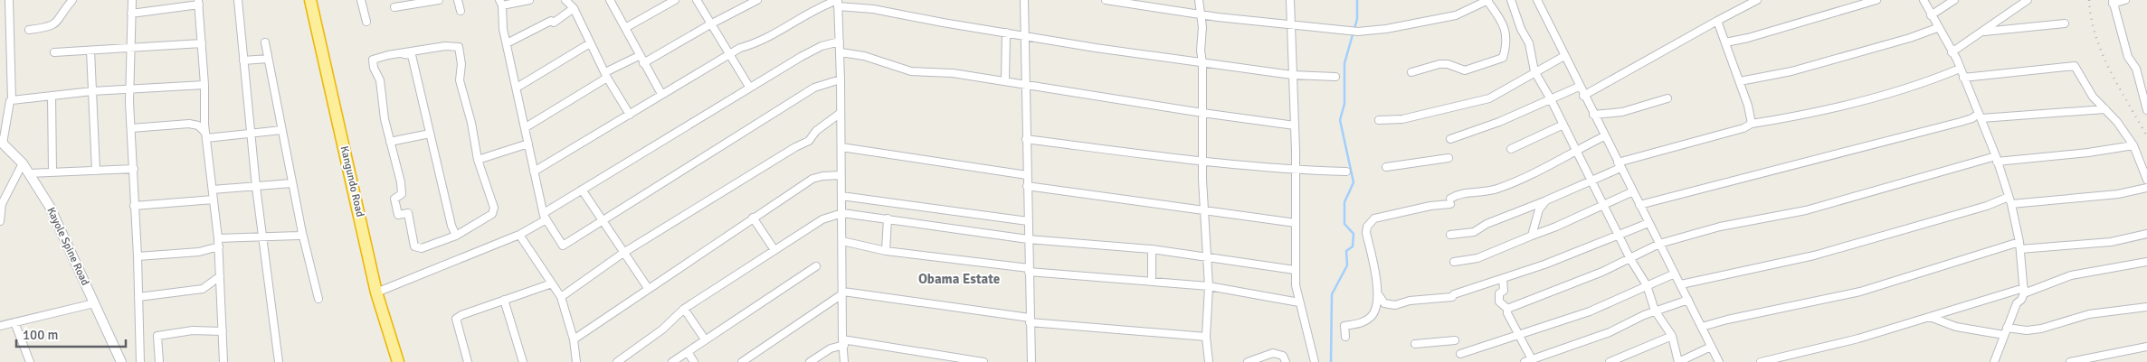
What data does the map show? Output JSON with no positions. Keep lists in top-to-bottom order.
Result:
{
  "streets": {
    "highway": ["Kangundo Road"],
    "main road": ["Kayole Spine Road"]
  },
  "districts": ["Obama Estate"],
  "scale_bar": "100 m"
}
